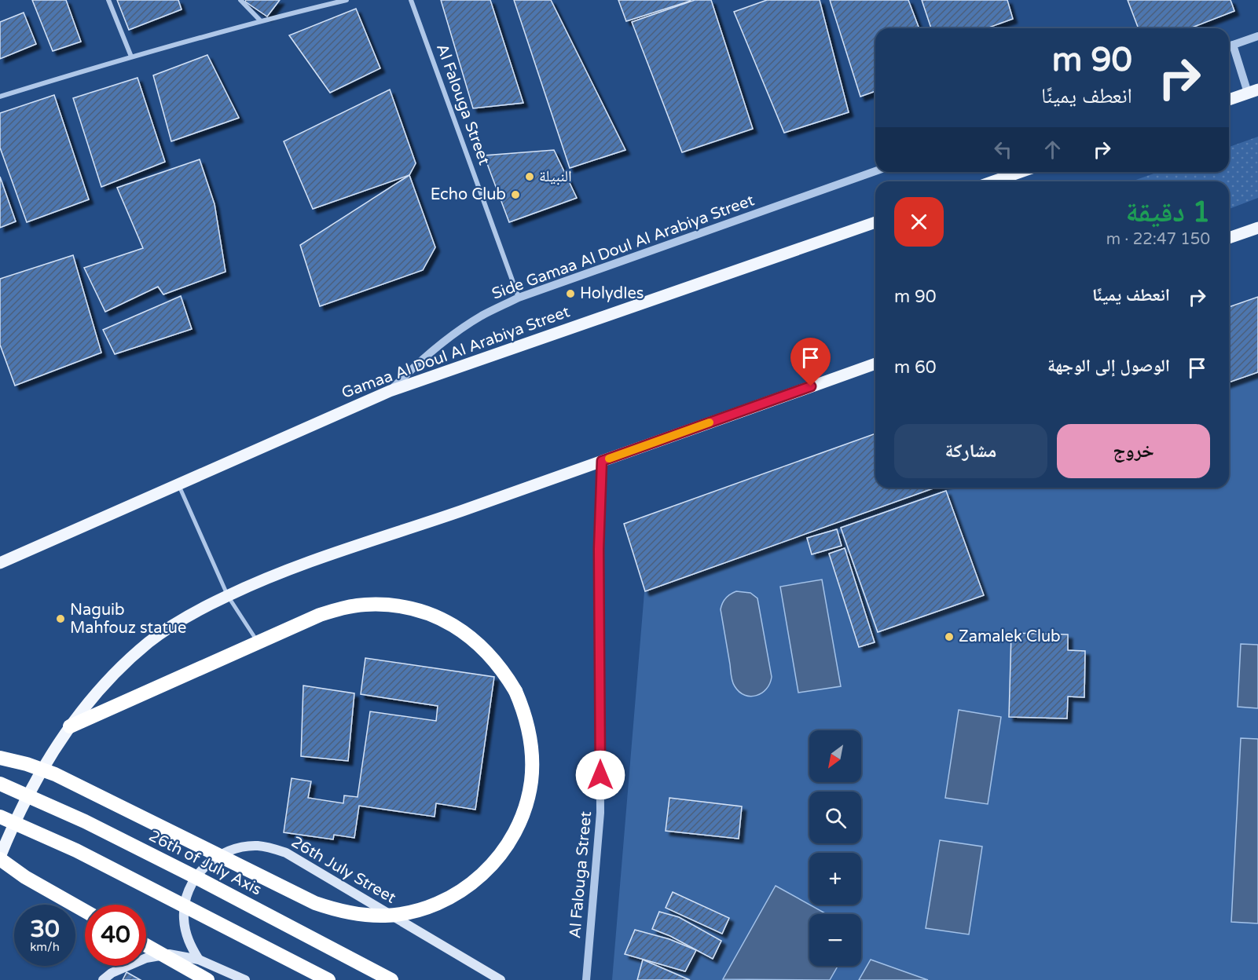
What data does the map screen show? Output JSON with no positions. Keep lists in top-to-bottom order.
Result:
{
  "streets": {
    "highway": ["26th of July Axis"],
    "main road": ["Gamaa Al Doul Al Arabiya Street", "26th July Street"],
    "street": ["Al Falouga Street", "Side Gamaa Al Doul Al Arabiya Street"]
  },
  "crossings": [
    ["Al Falouga Street", "Side Gamaa Al Doul Al Arabiya Street"],
    ["Side Gamaa Al Doul Al Arabiya Street", "Gamaa Al Doul Al Arabiya Street"]
  ],
  "places": [
    "النبيلة",
    "Echo Club",
    "HolydIes",
    "Naguib Mahfouz statue",
    "Zamalek Club"
  ],
  "north": "bottom left",
  "page": {
    "turn": ["90 m", "انعطف يمينًا"],
    "heading": ["1 دقيقة", "150 m · 22:47"],
    "list": [
      {
        "name": "انعطف يمينًا",
        "value": "90 m"
      },
      {
        "name": "الوصول إلى الوجهة",
        "value": "60 m"
      }
    ],
    "buttons": ["خروج", "مشاركة"],
    "map_buttons": ["+", "−"],
    "speed": "30 km/h",
    "limit": "40"
  }
}
